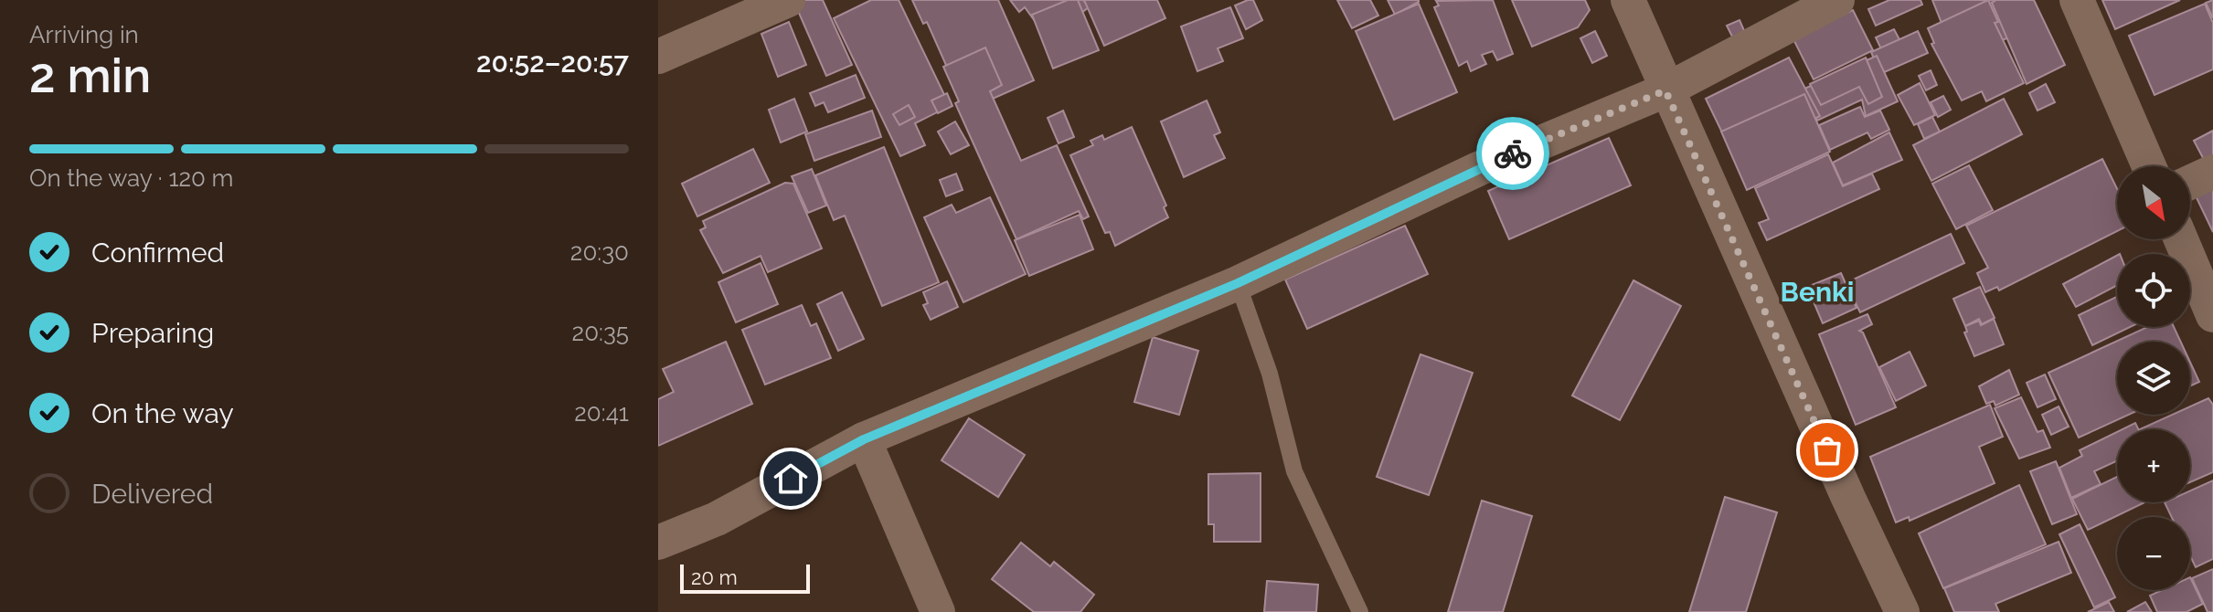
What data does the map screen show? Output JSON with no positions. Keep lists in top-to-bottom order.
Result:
{
  "districts": ["Benki"],
  "scale_bar": "20 m",
  "north": "bottom right",
  "page": {
    "heading": ["2 min", "Arriving in", "20:52–20:57"],
    "bar": "On the way · 120 m",
    "map_buttons": ["+", "−"],
    "list": [
      ["Confirmed", "20:30"],
      ["Preparing", "20:35"],
      ["On the way", "20:41"],
      "Delivered"
    ],
    "scale": "20 m"
  }
}
